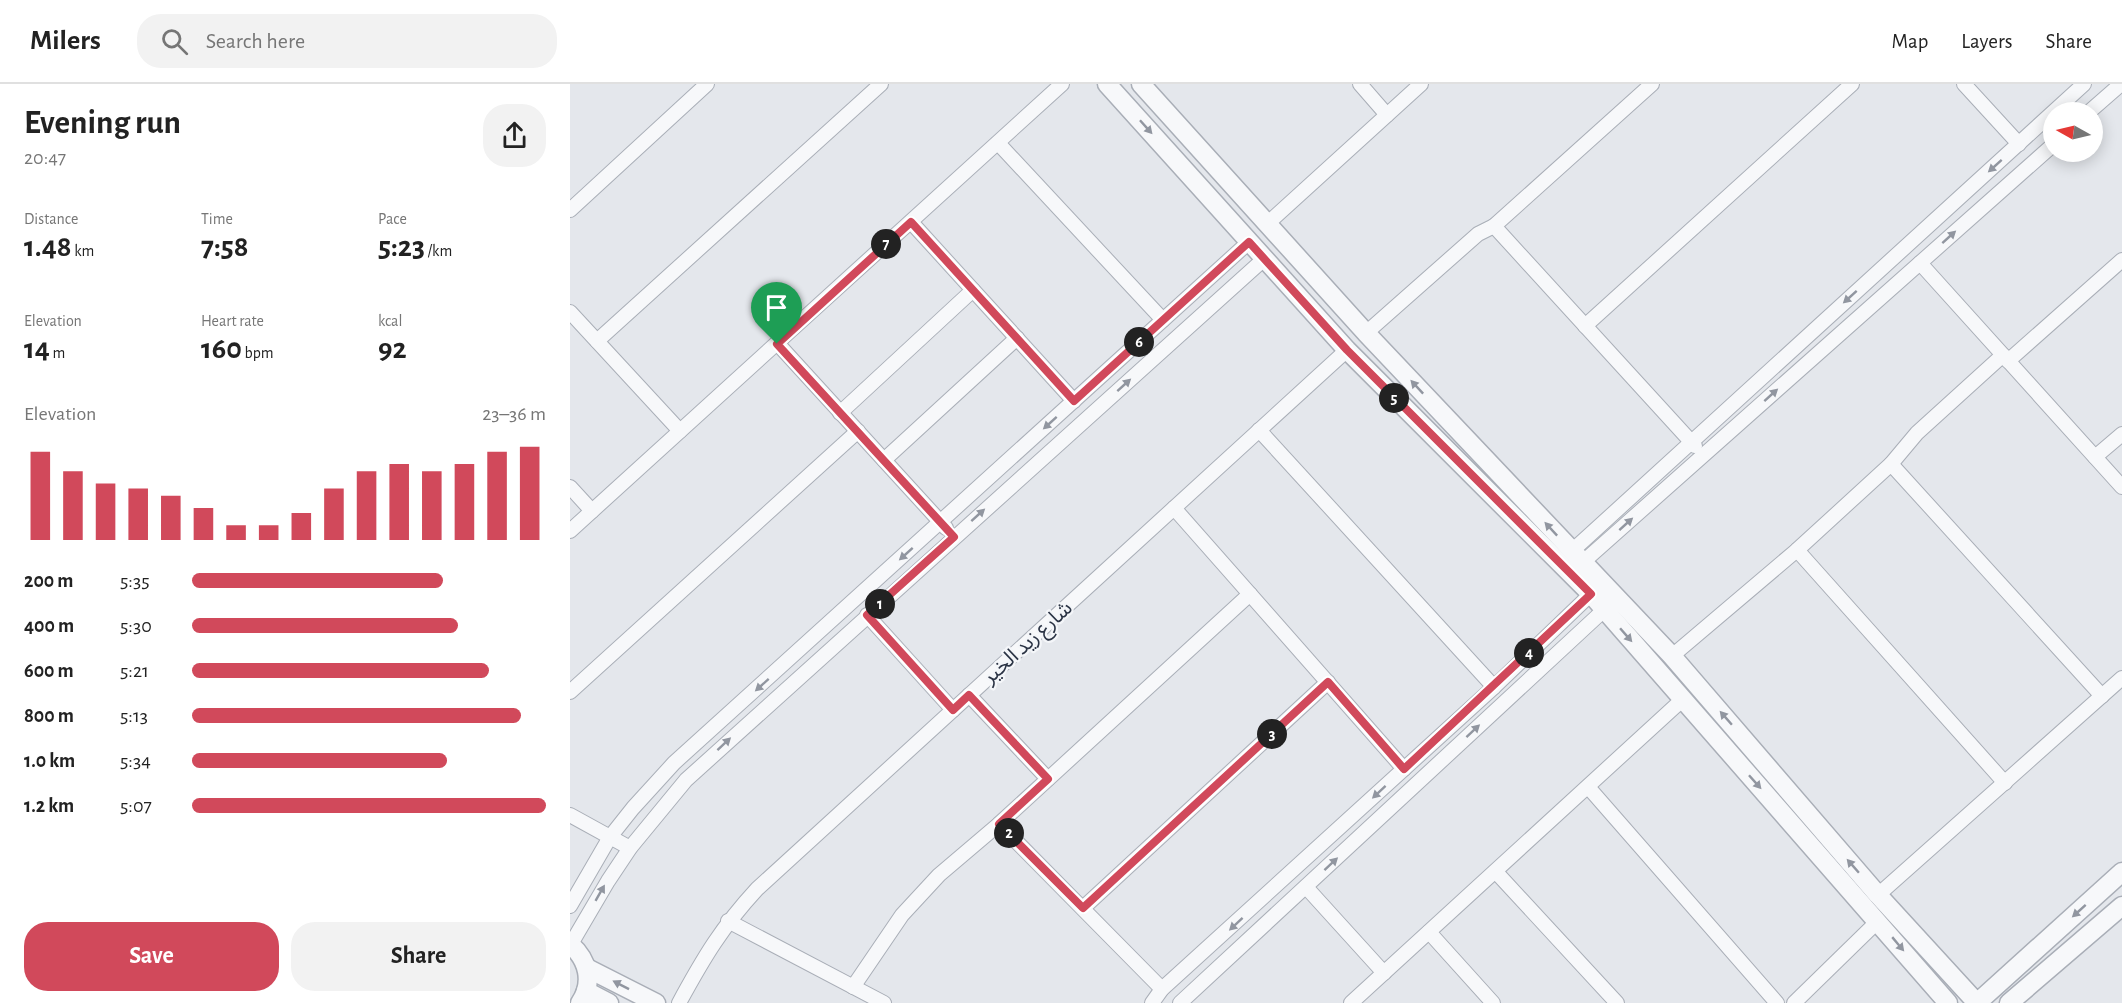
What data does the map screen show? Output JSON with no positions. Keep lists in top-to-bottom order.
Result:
{
  "streets": {
    "street": ["شارع زيد الخير"]
  },
  "north": "left",
  "page": {
    "header": "Milers",
    "search": "Search here",
    "nav": ["Map", "Layers", "Share"],
    "heading": ["Evening run", "20:47"],
    "stats": [
      ["Distance", "1.48 km"],
      ["Time", "7:58"],
      ["Pace", "5:23 /km"],
      ["Elevation", "14 m"],
      ["Heart rate", "160 bpm"],
      ["kcal", "92"]
    ],
    "pins": [
      "7",
      "6",
      "5",
      "1",
      "4",
      "3",
      "2"
    ],
    "chart": ["Elevation", "23–36 m"],
    "list": [
      {
        "name": "200 m",
        "note": "5:35"
      },
      {
        "name": "400 m",
        "note": "5:30"
      },
      {
        "name": "600 m",
        "note": "5:21"
      },
      {
        "name": "800 m",
        "note": "5:13"
      },
      {
        "name": "1.0 km",
        "note": "5:34"
      },
      {
        "name": "1.2 km",
        "note": "5:07"
      }
    ],
    "buttons": ["Save", "Share"]
  }
}
